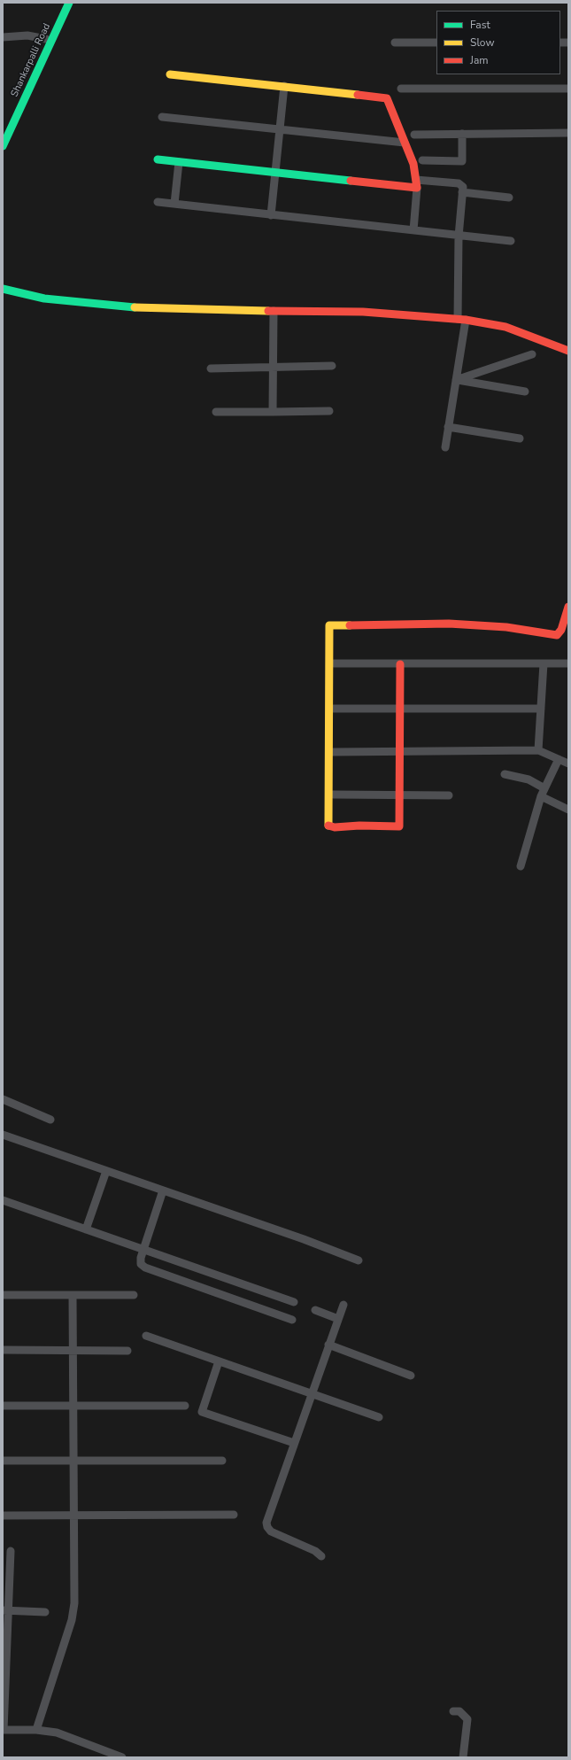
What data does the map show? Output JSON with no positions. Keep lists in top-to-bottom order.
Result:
{
  "streets": {
    "street": ["Shankarpalli Road"]
  },
  "legend": ["Fast", "Slow", "Jam"]
}
